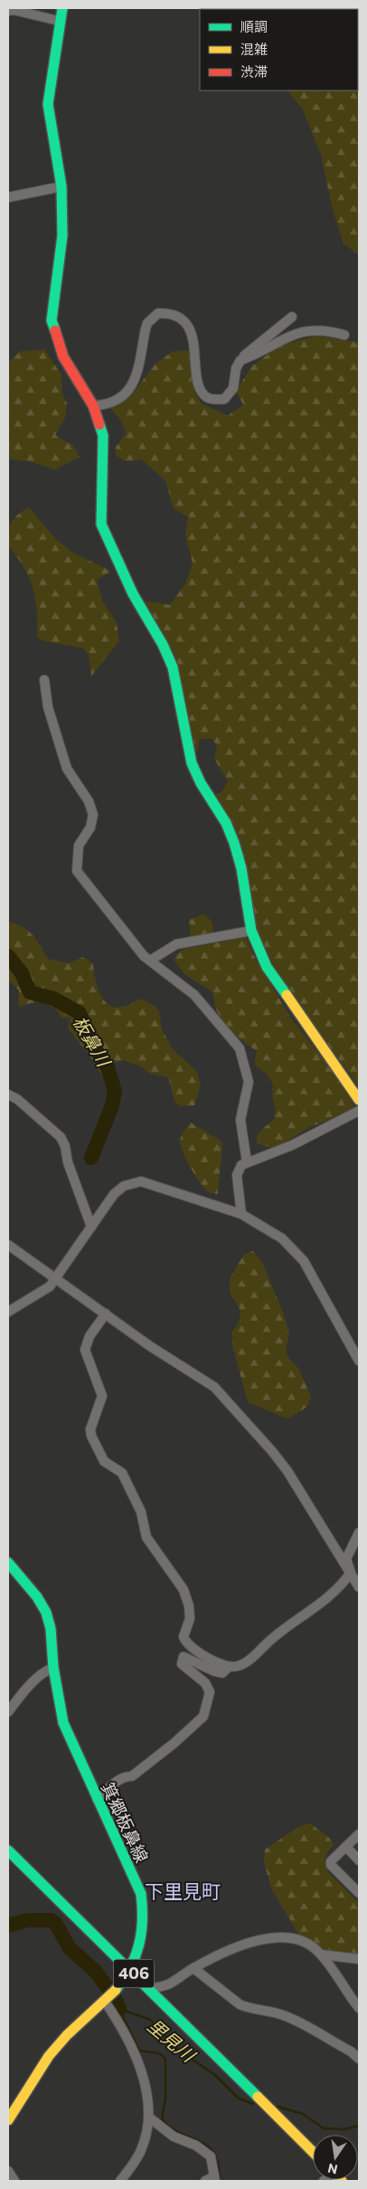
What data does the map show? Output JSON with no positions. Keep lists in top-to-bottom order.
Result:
{
  "streets": {
    "main road": ["箕郷板鼻線", "406"]
  },
  "crossings": [
    ["箕郷板鼻線", "406"]
  ],
  "districts": ["下里見町"],
  "water": ["板鼻川", "里見川"],
  "legend": ["順調", "混雑", "渋滞"],
  "north": "bottom"
}
